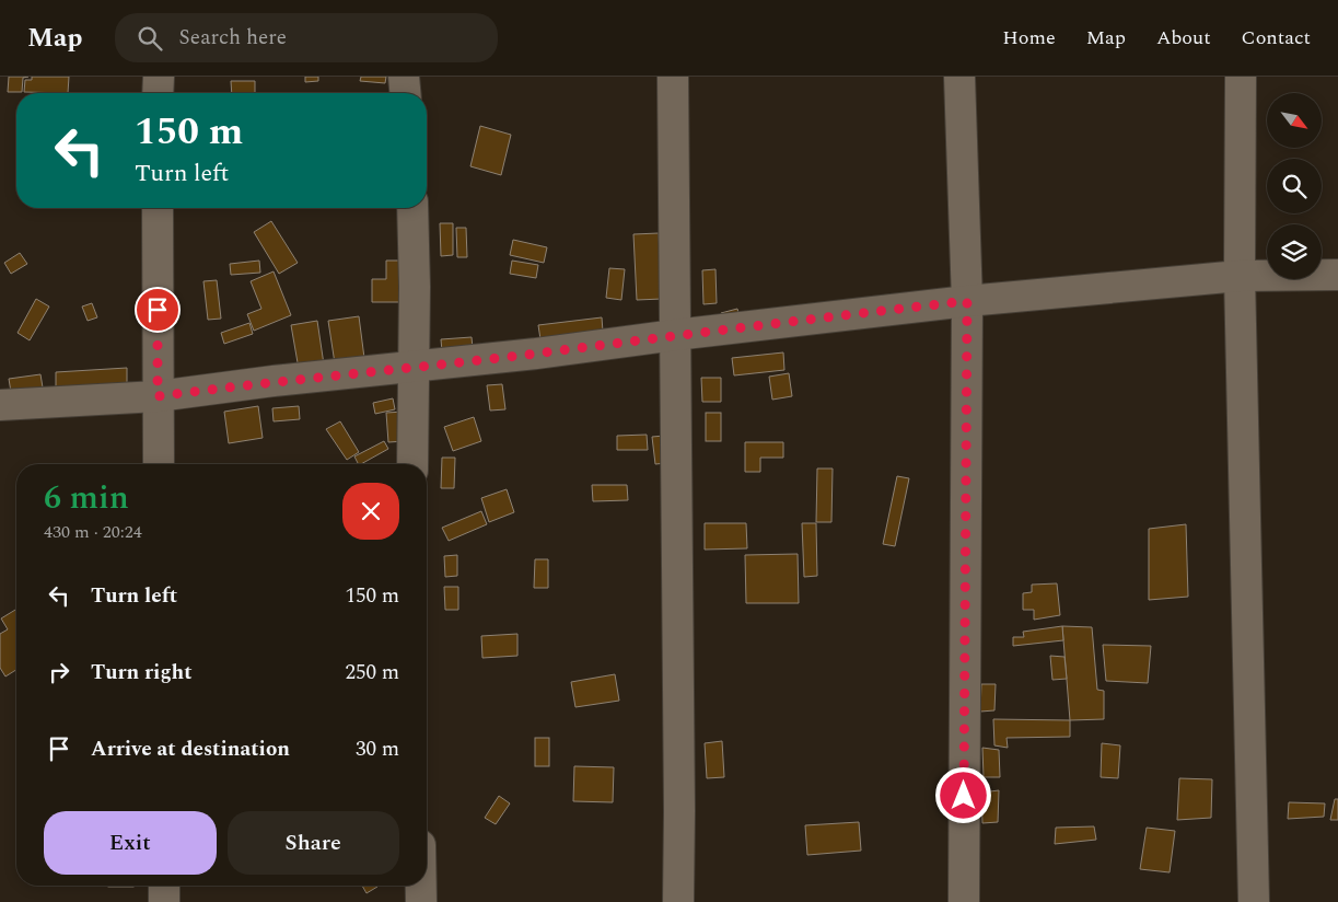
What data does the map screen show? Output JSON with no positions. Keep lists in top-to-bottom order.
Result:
{
  "north": "bottom right",
  "page": {
    "header": "Map",
    "search": "Search here",
    "nav": [
      "Home",
      "Map",
      "About",
      "Contact"
    ],
    "turn": ["150 m", "Turn left"],
    "heading": ["6 min", "430 m · 20:24"],
    "list": [
      {
        "name": "Turn left",
        "value": "150 m"
      },
      {
        "name": "Turn right",
        "value": "250 m"
      },
      {
        "name": "Arrive at destination",
        "value": "30 m"
      }
    ],
    "buttons": ["Exit", "Share"]
  }
}
